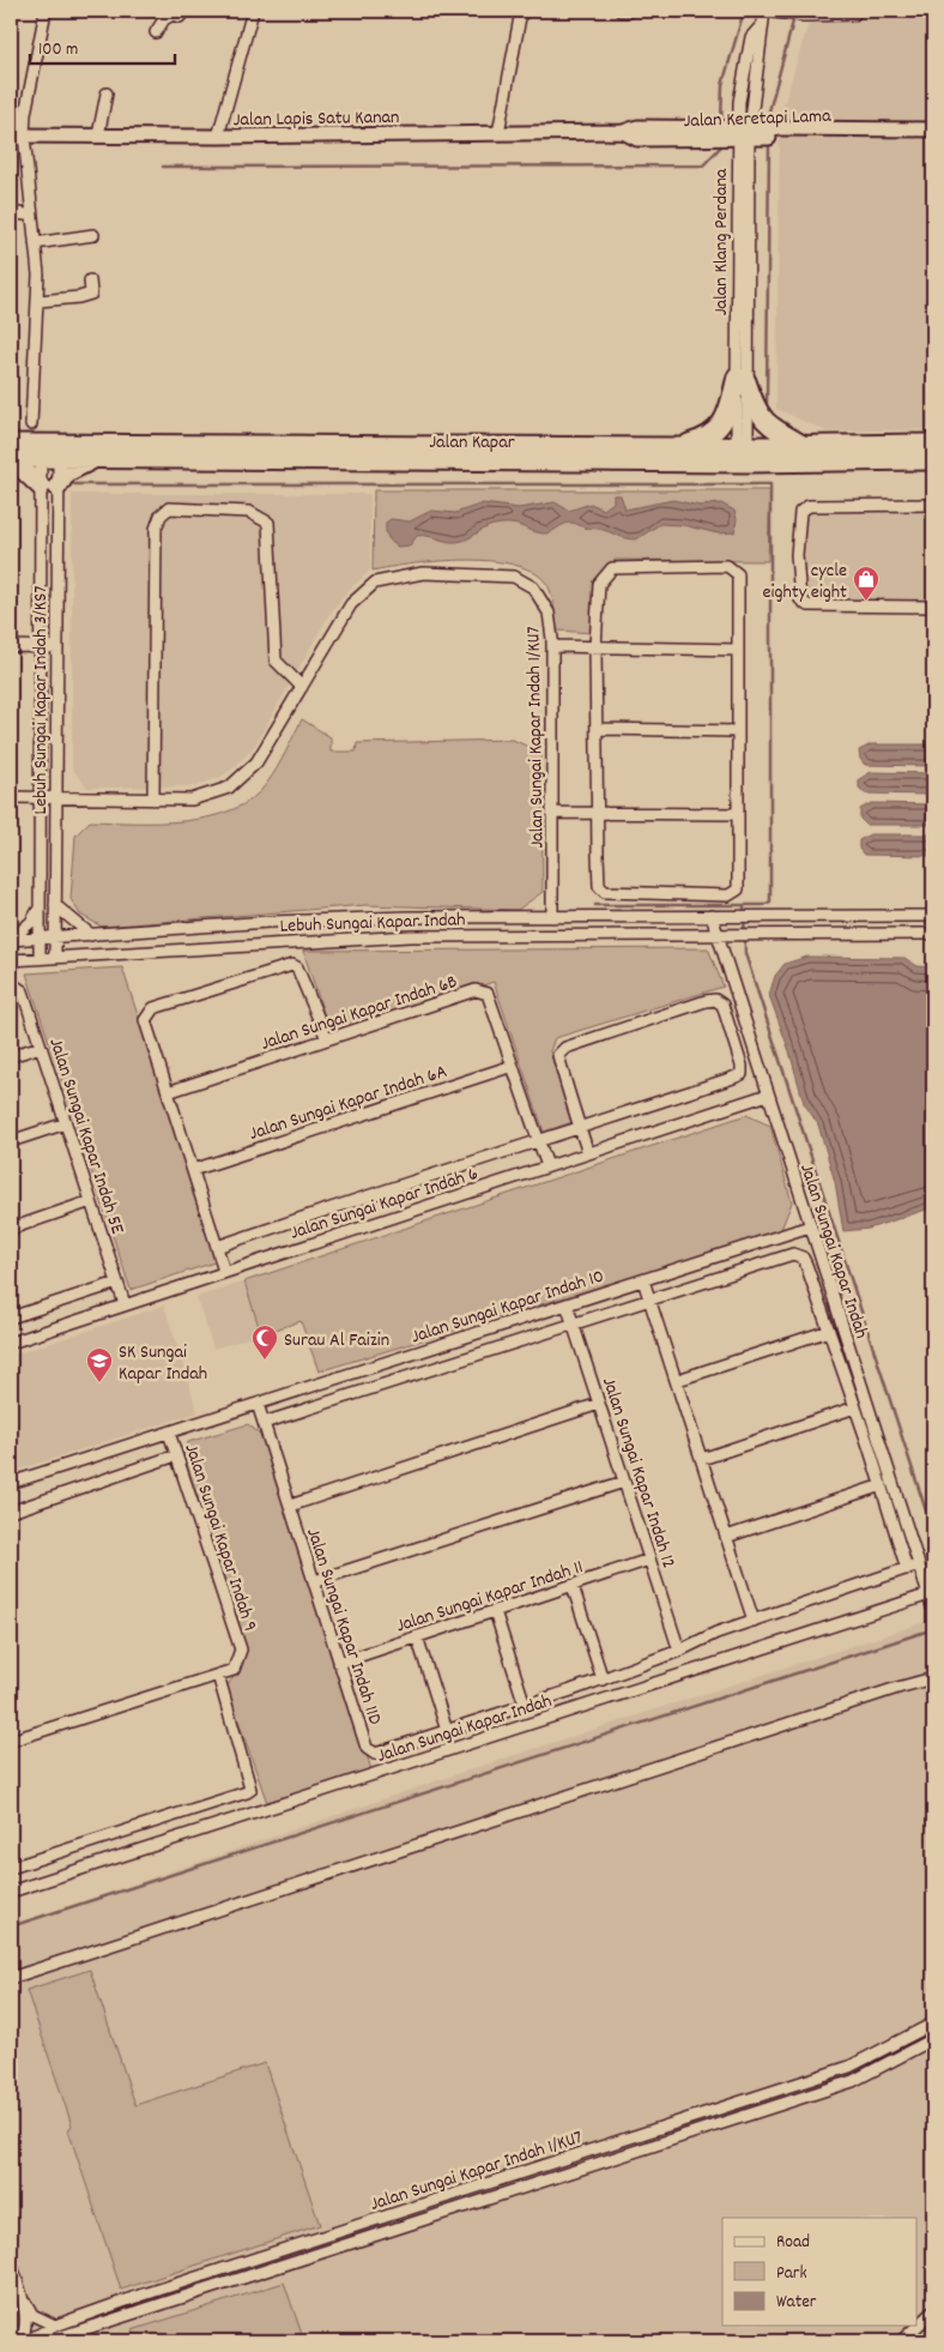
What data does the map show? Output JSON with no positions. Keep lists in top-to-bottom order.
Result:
{
  "streets": {
    "highway": ["Jalan Kapar"],
    "street": [
      "Jalan Lapis Satu Kanan",
      "Jalan Keretapi Lama",
      "Jalan Klang Perdana",
      "Lebuh Sungai Kapar Indah 3/KS7",
      "Jalan Sungai Kapar Indah 1/KU7",
      "Lebuh Sungai Kapar Indah",
      "Jalan Sungai Kapar Indah 6B",
      "Jalan Sungai Kapar Indah 6A",
      "Jalan Sungai Kapar Indah 5E",
      "Jalan Sungai Kapar Indah 6",
      "Jalan Sungai Kapar Indah",
      "Jalan Sungai Kapar Indah 10",
      "Jalan Sungai Kapar Indah 12",
      "Jalan Sungai Kapar Indah 9",
      "Jalan Sungai Kapar Indah 11",
      "Jalan Sungai Kapar Indah 11D"
    ]
  },
  "crossings": [
    ["Jalan Lapis Satu Kanan", "Jalan Keretapi Lama"],
    ["Jalan Keretapi Lama", "Jalan Klang Perdana"],
    ["Jalan Klang Perdana", "Jalan Kapar"],
    ["Jalan Kapar", "Lebuh Sungai Kapar Indah 3/KS7"],
    ["Lebuh Sungai Kapar Indah 3/KS7", "Jalan Sungai Kapar Indah 1/KU7"],
    ["Lebuh Sungai Kapar Indah 3/KS7", "Lebuh Sungai Kapar Indah"],
    ["Jalan Sungai Kapar Indah 1/KU7", "Lebuh Sungai Kapar Indah"],
    ["Lebuh Sungai Kapar Indah", "Jalan Sungai Kapar Indah"],
    ["Jalan Sungai Kapar Indah 6B", "Jalan Sungai Kapar Indah 6A"],
    ["Jalan Sungai Kapar Indah 6B", "Jalan Sungai Kapar Indah 6"],
    ["Jalan Sungai Kapar Indah 5E", "Jalan Sungai Kapar Indah 6"],
    ["Jalan Sungai Kapar Indah 6", "Jalan Sungai Kapar Indah"],
    ["Jalan Sungai Kapar Indah", "Jalan Sungai Kapar Indah 10"],
    ["Jalan Sungai Kapar Indah", "Jalan Sungai Kapar Indah 11D"],
    ["Jalan Sungai Kapar Indah 10", "Jalan Sungai Kapar Indah 12"],
    ["Jalan Sungai Kapar Indah 10", "Jalan Sungai Kapar Indah 9"],
    ["Jalan Sungai Kapar Indah 10", "Jalan Sungai Kapar Indah 11D"],
    ["Jalan Sungai Kapar Indah 12", "Jalan Sungai Kapar Indah 11"],
    ["Jalan Sungai Kapar Indah 12", "Jalan Sungai Kapar Indah 11D"],
    ["Jalan Sungai Kapar Indah 11", "Jalan Sungai Kapar Indah 11D"]
  ],
  "places": {
    "shop": ["cycle eighty eight"],
    "mosque": ["Surau Al Faizin"],
    "school or university": ["SK Sungai Kapar Indah"]
  },
  "legend": ["Road", "Park", "Water"],
  "scale_bar": "100 m"
}
